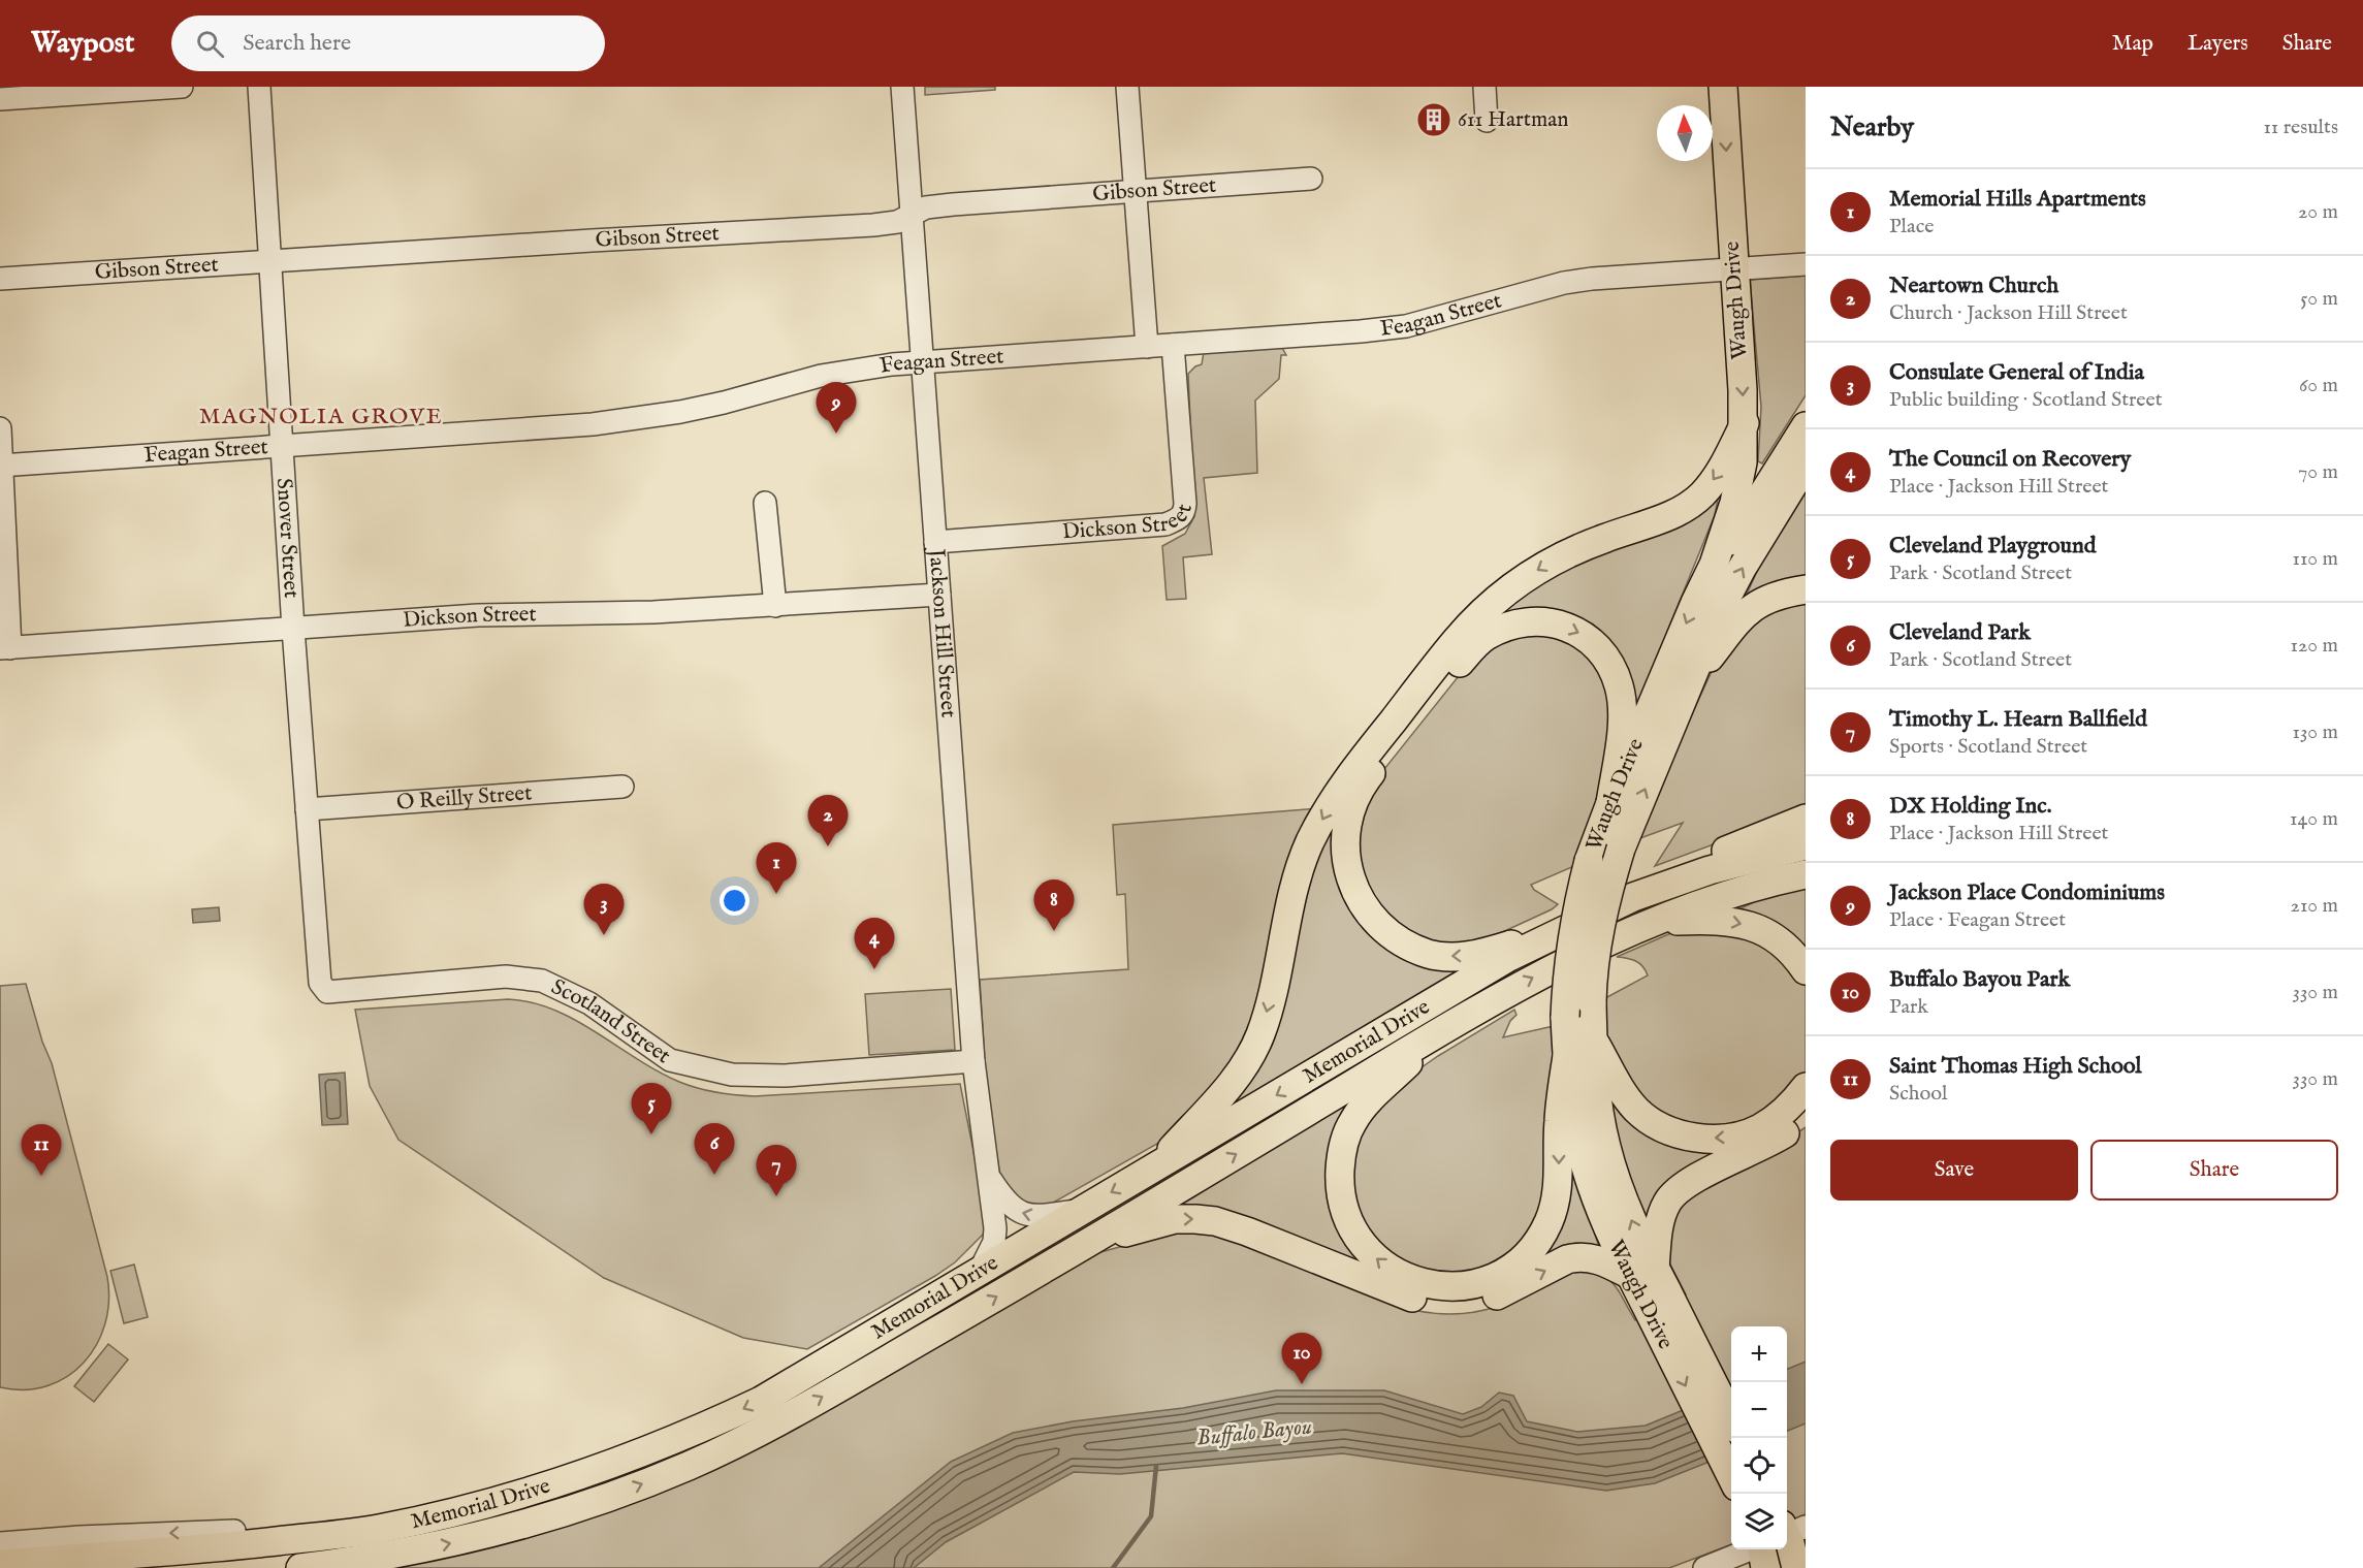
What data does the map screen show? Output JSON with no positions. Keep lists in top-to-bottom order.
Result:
{
  "streets": {
    "main road": ["Waugh Drive", "Memorial Drive"],
    "street": [
      "Gibson Street",
      "Feagan Street",
      "Dickson Street",
      "Snover Street",
      "Jackson Hill Street",
      "O Reilly Street",
      "Scotland Street"
    ]
  },
  "crossings": [
    ["Gibson Street", "Snover Street"],
    ["Gibson Street", "Jackson Hill Street"],
    ["Waugh Drive", "Feagan Street"],
    ["Feagan Street", "Dickson Street"],
    ["Feagan Street", "Snover Street"],
    ["Feagan Street", "Jackson Hill Street"],
    ["Dickson Street", "Snover Street"],
    ["Dickson Street", "Jackson Hill Street"],
    ["Snover Street", "O Reilly Street"],
    ["Snover Street", "Scotland Street"],
    ["Jackson Hill Street", "Scotland Street"],
    ["Jackson Hill Street", "Memorial Drive"]
  ],
  "districts": ["MAGNOLIA GROVE"],
  "water": ["Buffalo Bayou"],
  "places": {
    "building": ["611 Hartman"]
  },
  "north": "top",
  "page": {
    "header": "Waypost",
    "search": "Search here",
    "nav": ["Map", "Layers", "Share"],
    "heading": ["Nearby", "11 results"],
    "list": [
      {
        "mark": "1",
        "name": "Memorial Hills Apartments",
        "note": "Place",
        "value": "20 m"
      },
      {
        "mark": "2",
        "name": "Neartown Church",
        "note": "Church · Jackson Hill Street",
        "value": "50 m"
      },
      {
        "mark": "3",
        "name": "Consulate General of India",
        "note": "Public building · Scotland Street",
        "value": "60 m"
      },
      {
        "mark": "4",
        "name": "The Council on Recovery",
        "note": "Place · Jackson Hill Street",
        "value": "70 m"
      },
      {
        "mark": "5",
        "name": "Cleveland Playground",
        "note": "Park · Scotland Street",
        "value": "110 m"
      },
      {
        "mark": "6",
        "name": "Cleveland Park",
        "note": "Park · Scotland Street",
        "value": "120 m"
      },
      {
        "mark": "7",
        "name": "Timothy L. Hearn Ballfield",
        "note": "Sports · Scotland Street",
        "value": "130 m"
      },
      {
        "mark": "8",
        "name": "DX Holding Inc.",
        "note": "Place · Jackson Hill Street",
        "value": "140 m"
      },
      {
        "mark": "9",
        "name": "Jackson Place Condominiums",
        "note": "Place · Feagan Street",
        "value": "210 m"
      },
      {
        "mark": "10",
        "name": "Buffalo Bayou Park",
        "note": "Park",
        "value": "330 m"
      },
      {
        "mark": "11",
        "name": "Saint Thomas High School",
        "note": "School",
        "value": "330 m"
      }
    ],
    "pins": [
      "9",
      "2",
      "1",
      "8",
      "3",
      "4",
      "5",
      "6",
      "11",
      "7",
      "10"
    ],
    "buttons": ["Save", "Share"],
    "map_buttons": ["+", "−"]
  }
}
